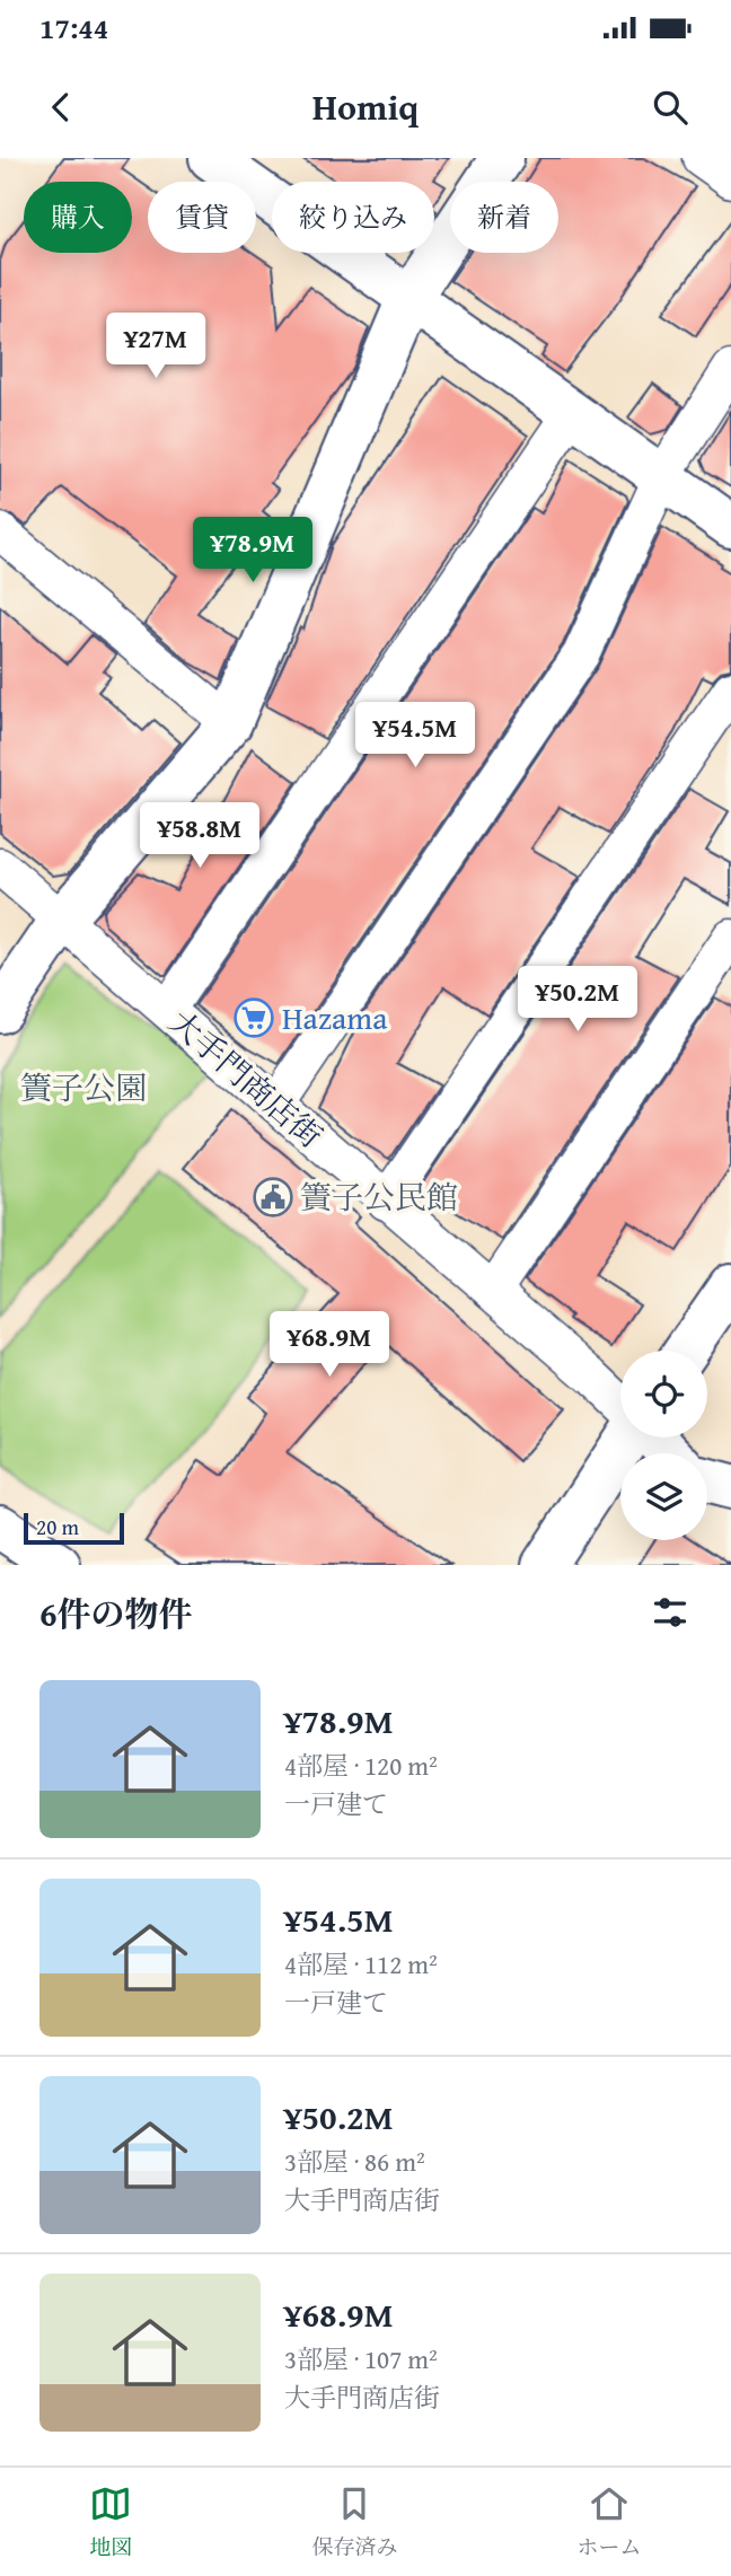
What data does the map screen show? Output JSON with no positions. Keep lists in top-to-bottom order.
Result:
{
  "streets": {
    "street": ["大手門商店街"]
  },
  "parks": ["簀子公園"],
  "places": {
    "supermarket": ["Hazama"],
    "public building": ["簀子公民館"]
  },
  "scale_bar": "20 m",
  "page": {
    "status": "17:44",
    "header": "Homiq",
    "chip": [
      "購入",
      "賃貸",
      "絞り込み",
      "新着"
    ],
    "price": [
      "¥27M",
      "¥78.9M",
      "¥54.5M",
      "¥58.8M",
      "¥50.2M",
      "¥68.9M"
    ],
    "scale": "20 m",
    "heading": "6件の物件",
    "list": [
      {
        "name": "¥78.9M",
        "note": "4部屋 · 120 m² · 一戸建て"
      },
      {
        "name": "¥54.5M",
        "note": "4部屋 · 112 m² · 一戸建て"
      },
      {
        "name": "¥50.2M",
        "note": "3部屋 · 86 m² · 大手門商店街"
      },
      {
        "name": "¥68.9M",
        "note": "3部屋 · 107 m² · 大手門商店街"
      }
    ],
    "tabs": ["地図", "保存済み", "ホーム"]
  }
}
